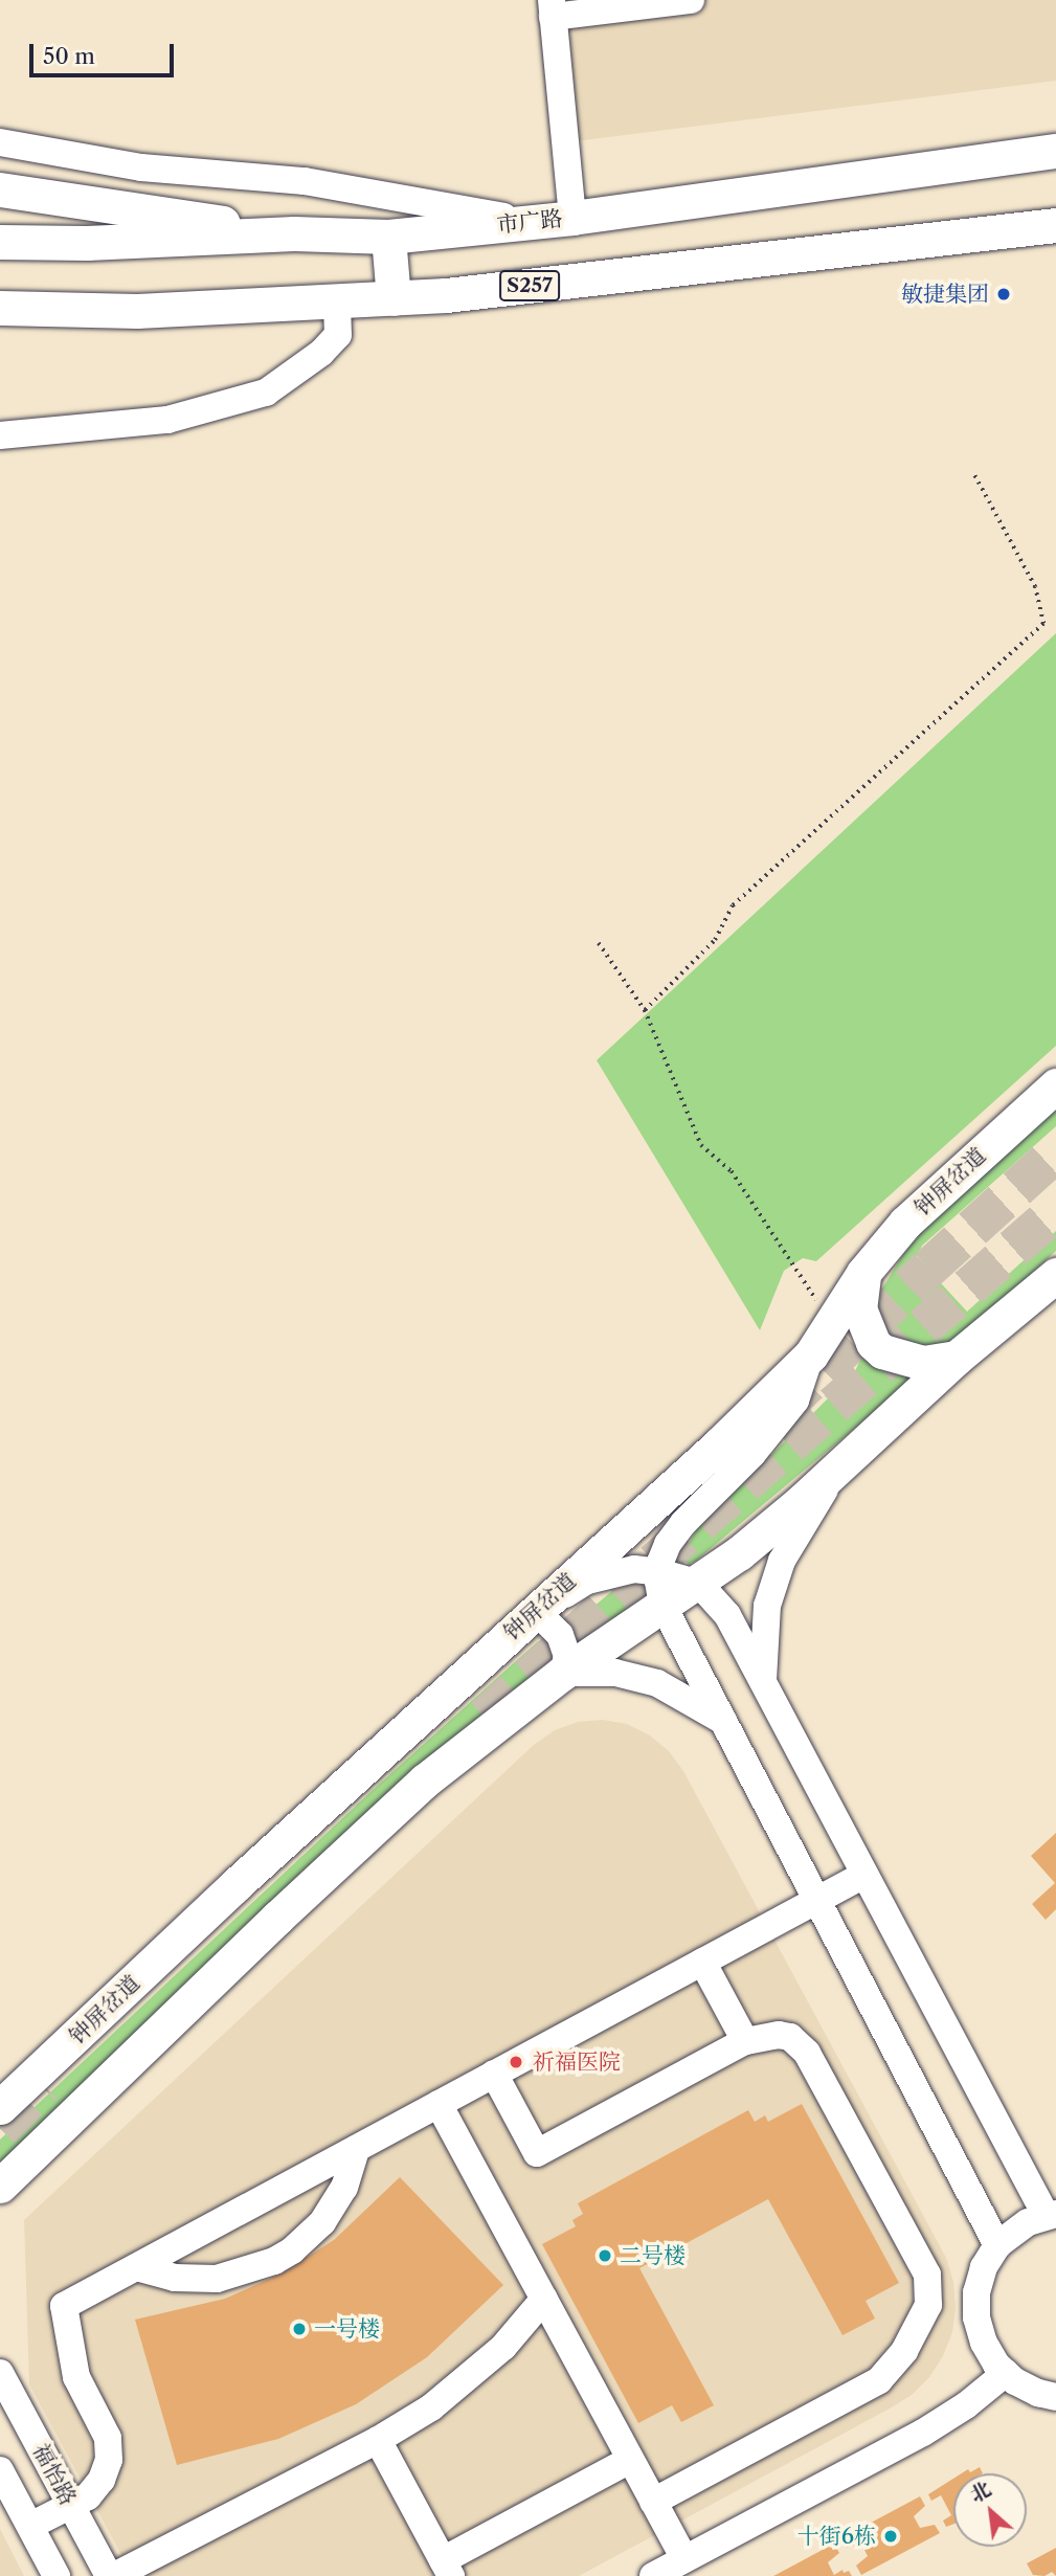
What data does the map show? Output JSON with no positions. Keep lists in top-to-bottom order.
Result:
{
  "streets": {
    "main road": ["市广路", "S257", "钟屏岔道"],
    "street": ["福怡路"]
  },
  "places": [
    "敏捷集团",
    "祈福医院",
    "二号楼",
    "一号楼",
    "十街6栋"
  ],
  "scale_bar": "50 m",
  "north": "top left"
}
